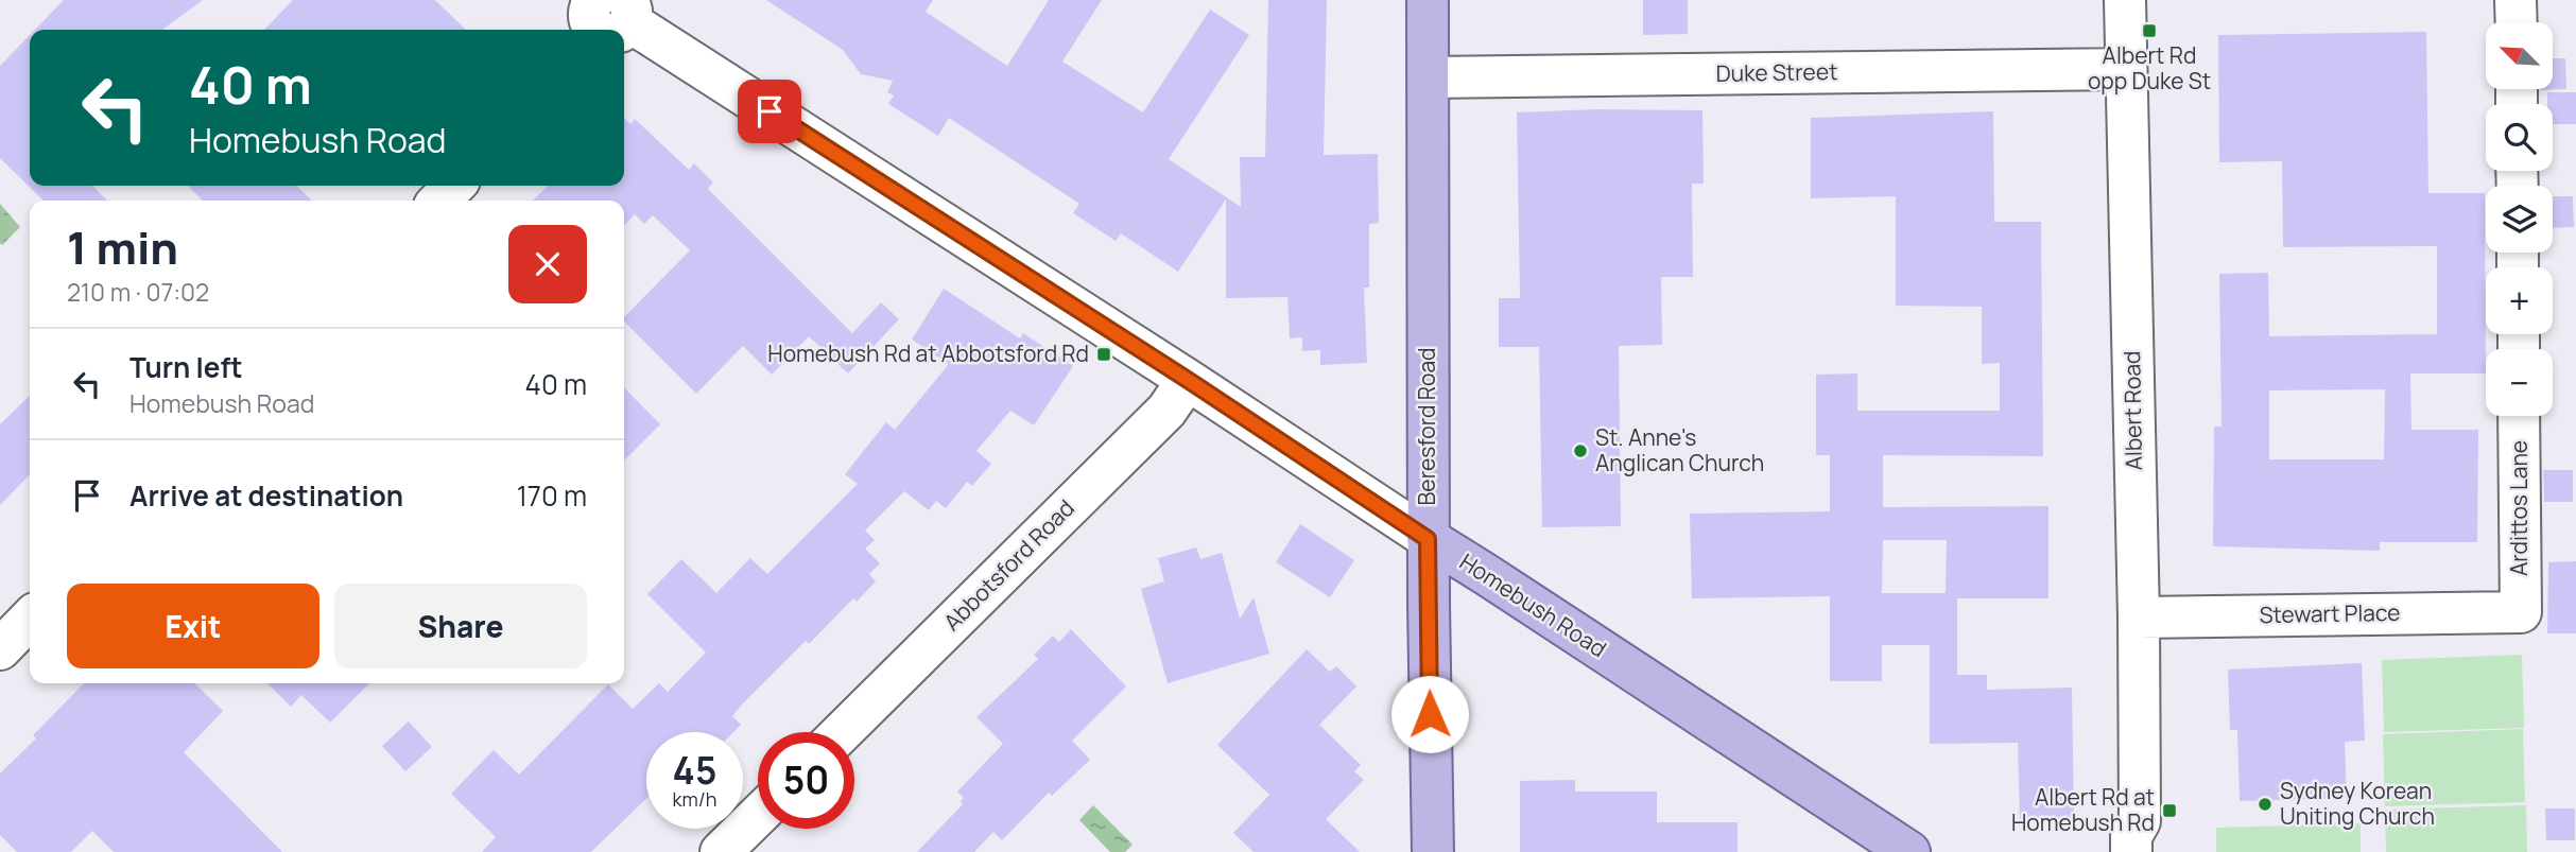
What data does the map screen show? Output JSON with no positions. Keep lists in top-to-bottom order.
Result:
{
  "streets": {
    "main road": ["Beresford Road", "Homebush Road"],
    "street": [
      "Duke Street",
      "Albert Road",
      "Ardittos Lane",
      "Abbotsford Road",
      "Stewart Place"
    ]
  },
  "crossings": [
    ["Duke Street", "Albert Road"],
    ["Duke Street", "Beresford Road"],
    ["Albert Road", "Stewart Place"],
    ["Beresford Road", "Homebush Road"],
    ["Ardittos Lane", "Stewart Place"],
    ["Abbotsford Road", "Homebush Road"]
  ],
  "places": {
    "transit": ["Albert Rd opp Duke St", "Homebush Rd at Abbotsford Rd", "Albert Rd at Homebush Rd"],
    "other": ["St. Anne's Anglican Church", "Sydney Korean Uniting Church"]
  },
  "north": "top left",
  "page": {
    "map_buttons": ["+", "−"],
    "turn": ["40 m", "Homebush Road"],
    "heading": ["1 min", "210 m · 07:02"],
    "list": [
      {
        "name": "Turn left",
        "note": "Homebush Road",
        "value": "40 m"
      },
      {
        "name": "Arrive at destination",
        "value": "170 m"
      }
    ],
    "buttons": ["Exit", "Share"],
    "speed": "45 km/h",
    "limit": "50"
  }
}
